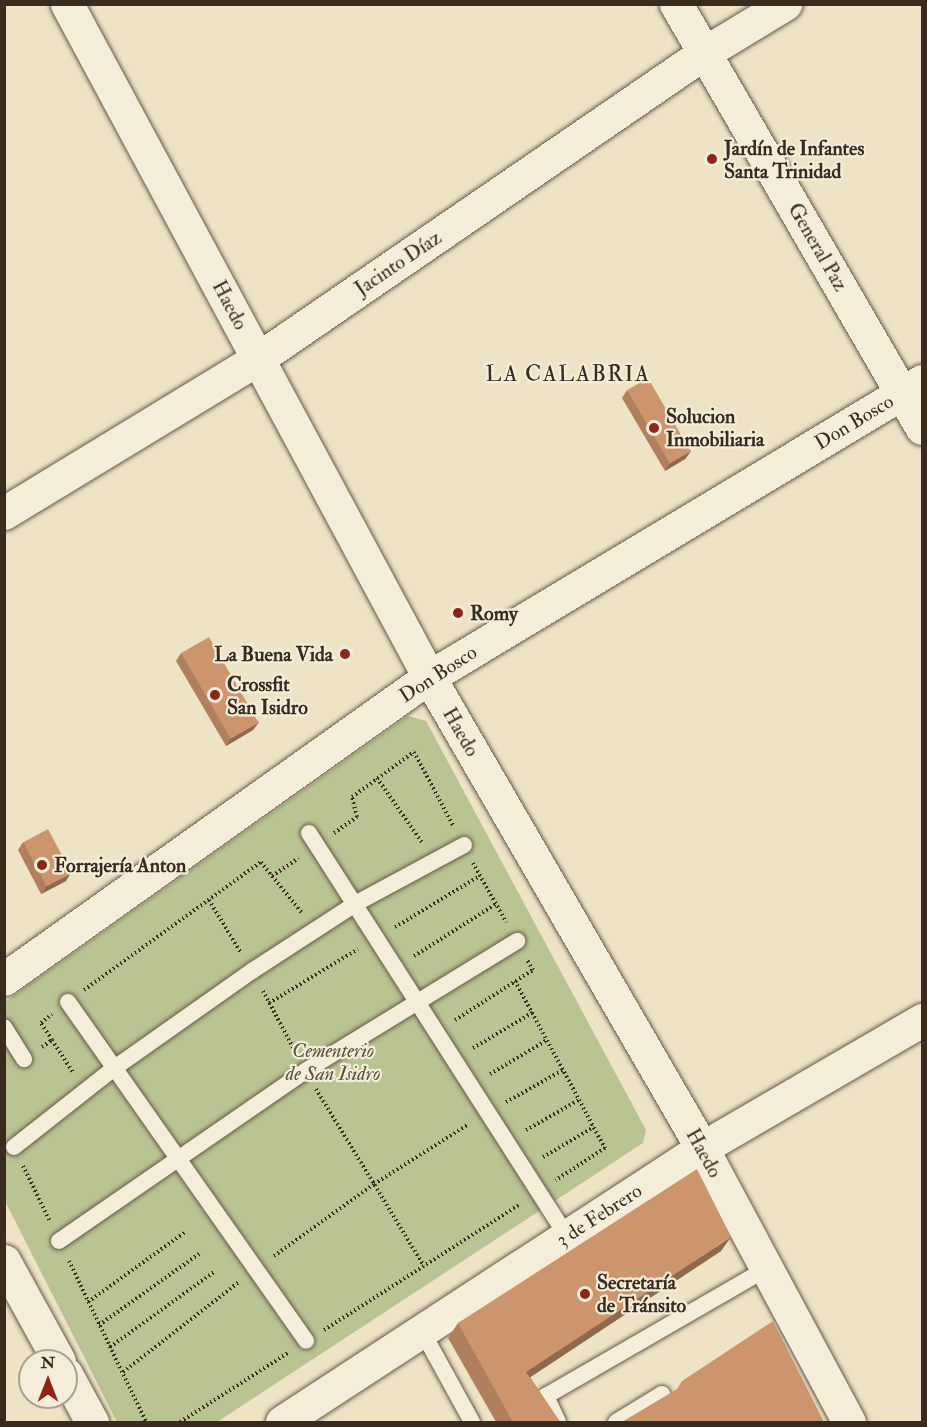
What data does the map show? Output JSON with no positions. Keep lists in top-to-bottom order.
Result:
{
  "streets": {
    "street": [
      "General Paz",
      "Jacinto Díaz",
      "Haedo",
      "Don Bosco",
      "3 de Febrero"
    ]
  },
  "crossings": [
    ["General Paz", "Jacinto Díaz"],
    ["General Paz", "Don Bosco"],
    ["Jacinto Díaz", "Haedo"],
    ["Haedo", "Don Bosco"],
    ["Haedo", "3 de Febrero"]
  ],
  "districts": ["LA CALABRIA"],
  "parks": ["Cementerio de San Isidro"],
  "places": [
    "Jardín de Infantes Santa Trinidad",
    "Solucion Inmobiliaria",
    "Romy",
    "La Buena Vida",
    "Crossfit San Isidro",
    "Forrajería Anton",
    "Secretaría de Tránsito"
  ],
  "north": "top"
}
